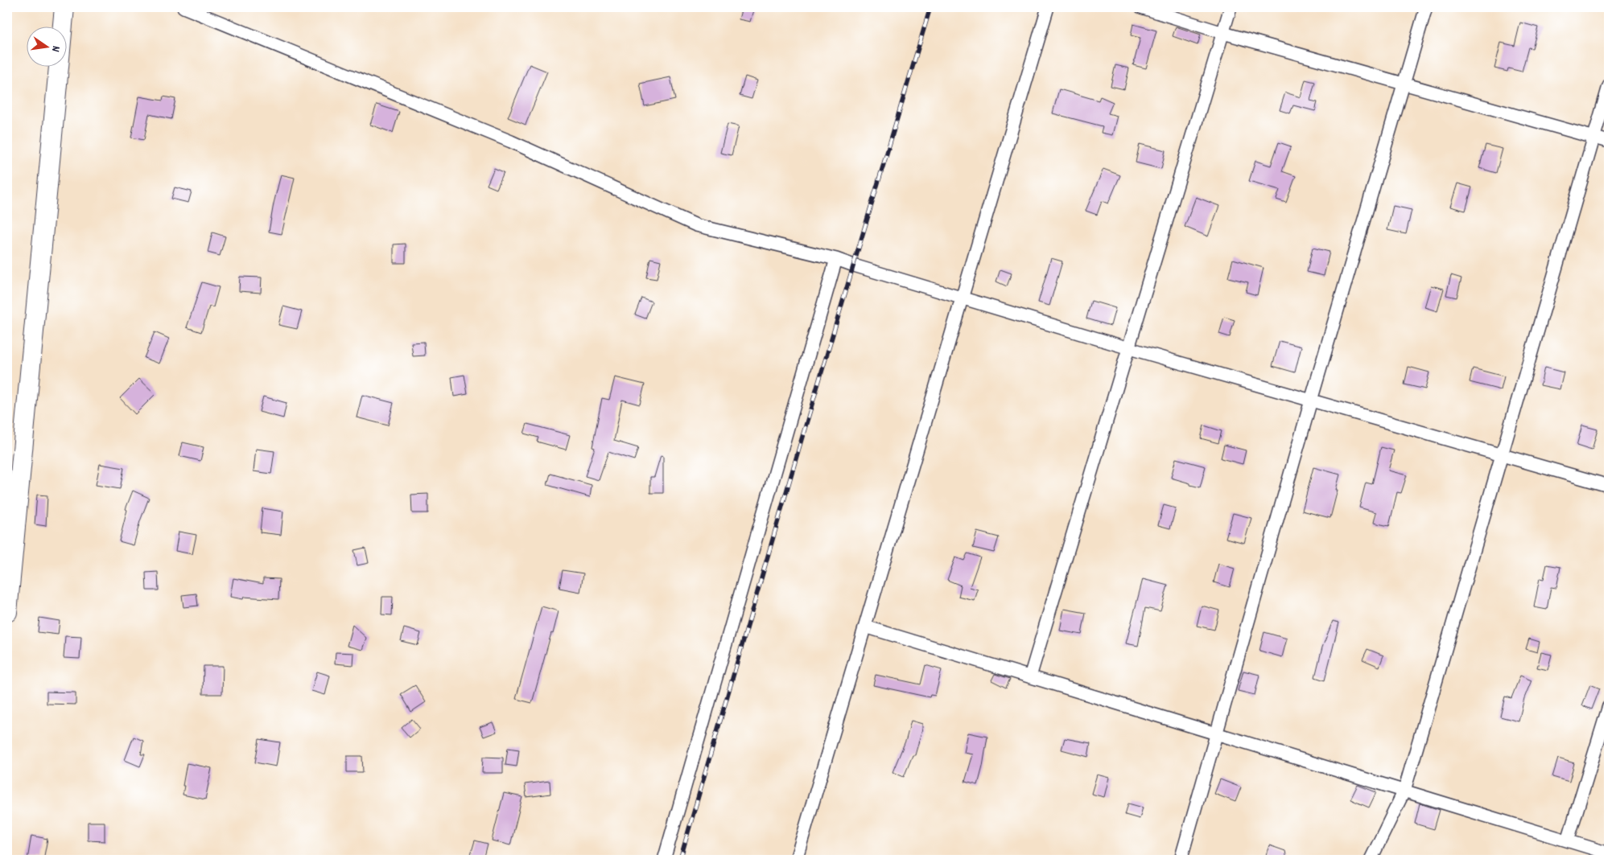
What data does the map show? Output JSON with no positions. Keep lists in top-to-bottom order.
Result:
{
  "north": "right"
}
